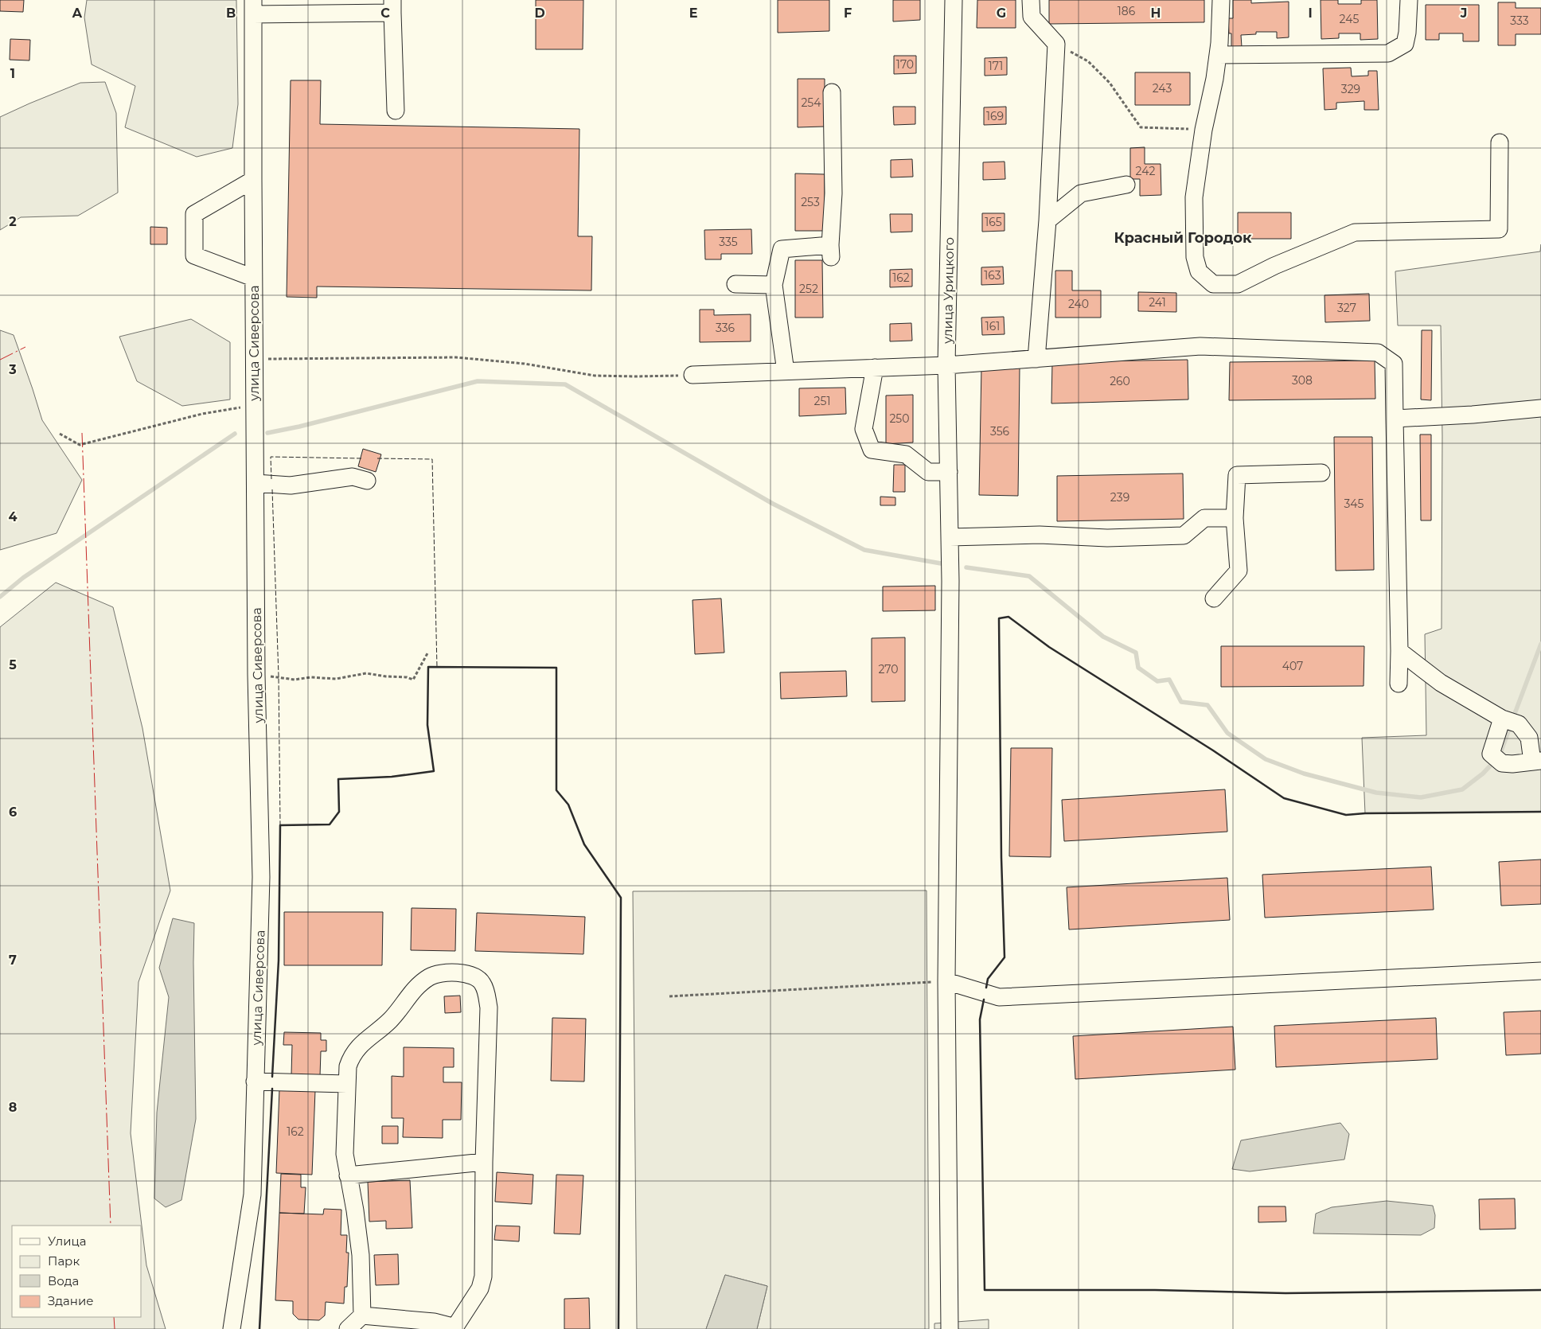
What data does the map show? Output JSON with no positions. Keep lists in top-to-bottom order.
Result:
{
  "streets": {
    "street": ["улица Урицкого", "улица Сиверсова"]
  },
  "districts": ["Красный Городок"],
  "house_numbers": [
    "186",
    "245",
    "333",
    "170",
    "171",
    "243",
    "329",
    "254",
    "169",
    "242",
    "253",
    "165",
    "335",
    "163",
    "162",
    "252",
    "241",
    "240",
    "327",
    "161",
    "336",
    "308",
    "260",
    "251",
    "250",
    "356",
    "239",
    "345",
    "407",
    "270",
    "162"
  ],
  "legend": [
    "Улица",
    "Парк",
    "Вода",
    "Здание"
  ],
  "grid": {
    "columns": [
      "A",
      "B",
      "C",
      "D",
      "E",
      "F",
      "G",
      "H",
      "I",
      "J"
    ],
    "rows": [
      "1",
      "2",
      "3",
      "4",
      "5",
      "6",
      "7",
      "8"
    ]
  }
}
